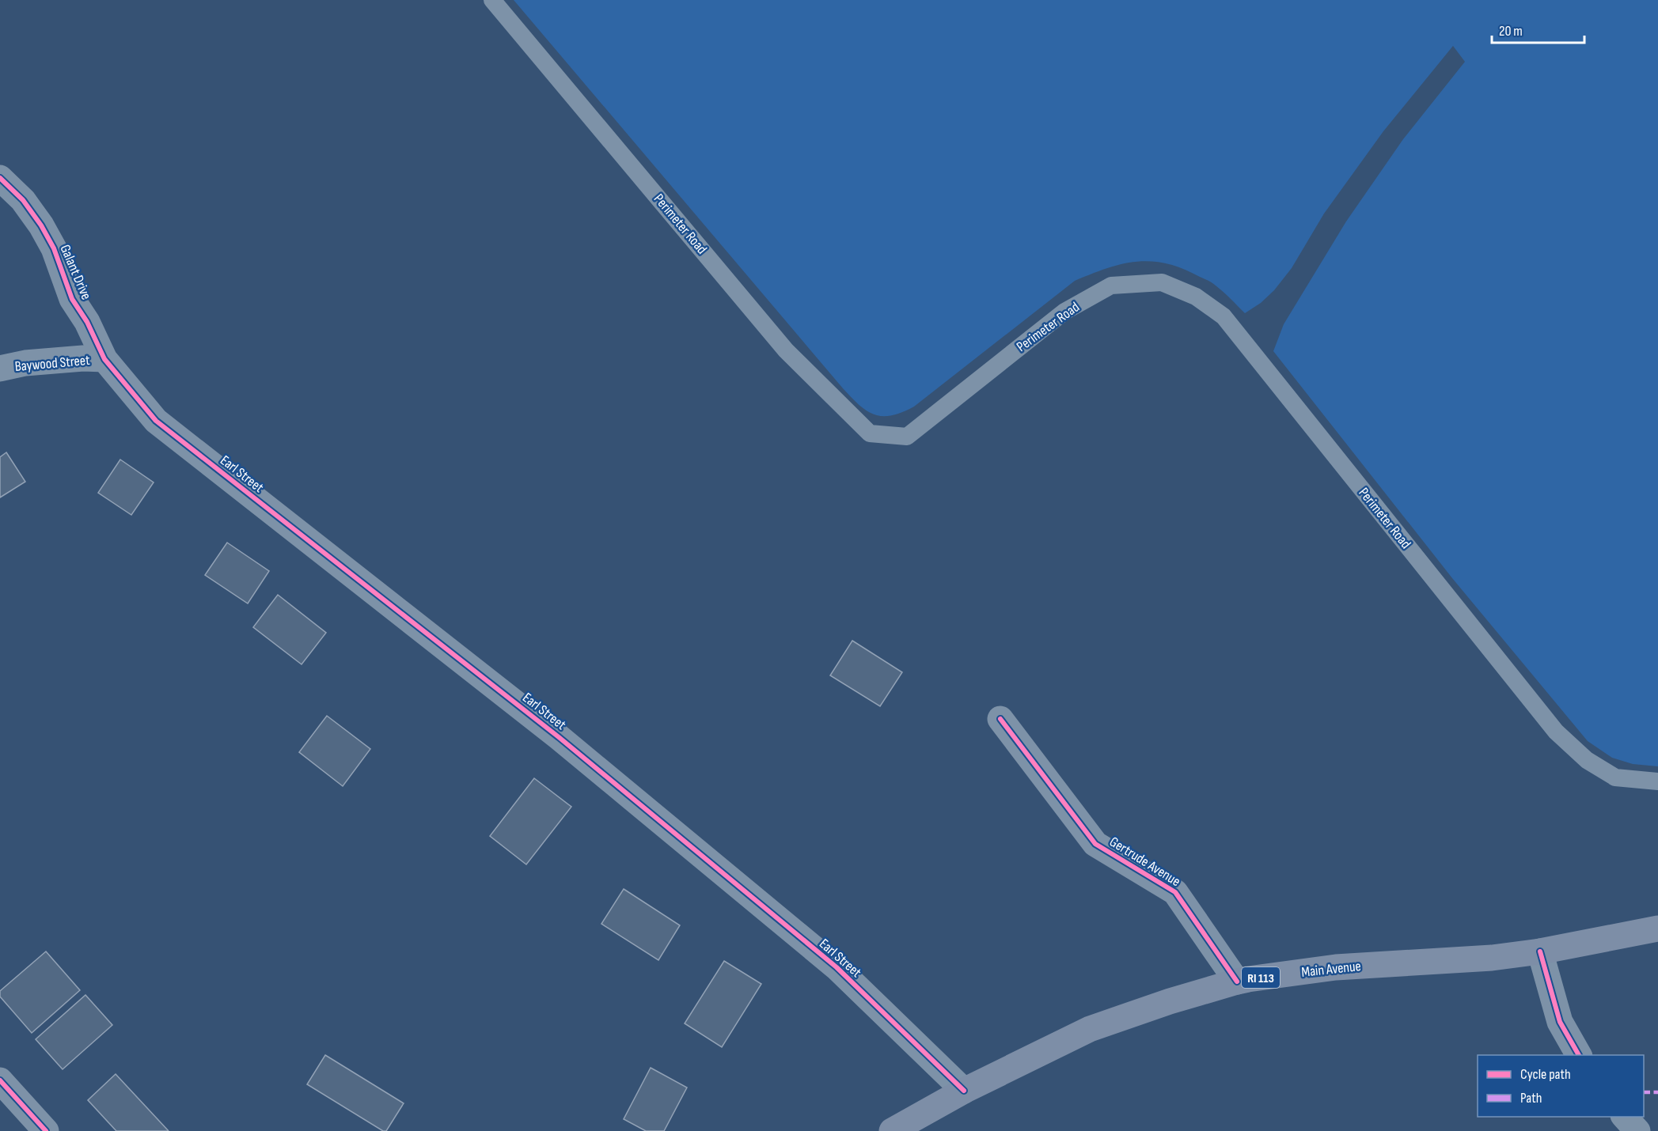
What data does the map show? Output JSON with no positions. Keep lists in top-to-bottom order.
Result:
{
  "streets": {
    "main road": ["Main Avenue", "RI 113"],
    "street": [
      "Galant Drive",
      "Baywood Street",
      "Earl Street",
      "Gertrude Avenue"
    ],
    "lane": ["Perimeter Road"]
  },
  "crossings": [
    ["Galant Drive", "Baywood Street"],
    ["Galant Drive", "Earl Street"],
    ["Baywood Street", "Earl Street"],
    ["Earl Street", "Main Avenue"],
    ["Gertrude Avenue", "Main Avenue"]
  ],
  "legend": ["Cycle path", "Path"],
  "scale_bar": "20 m"
}
